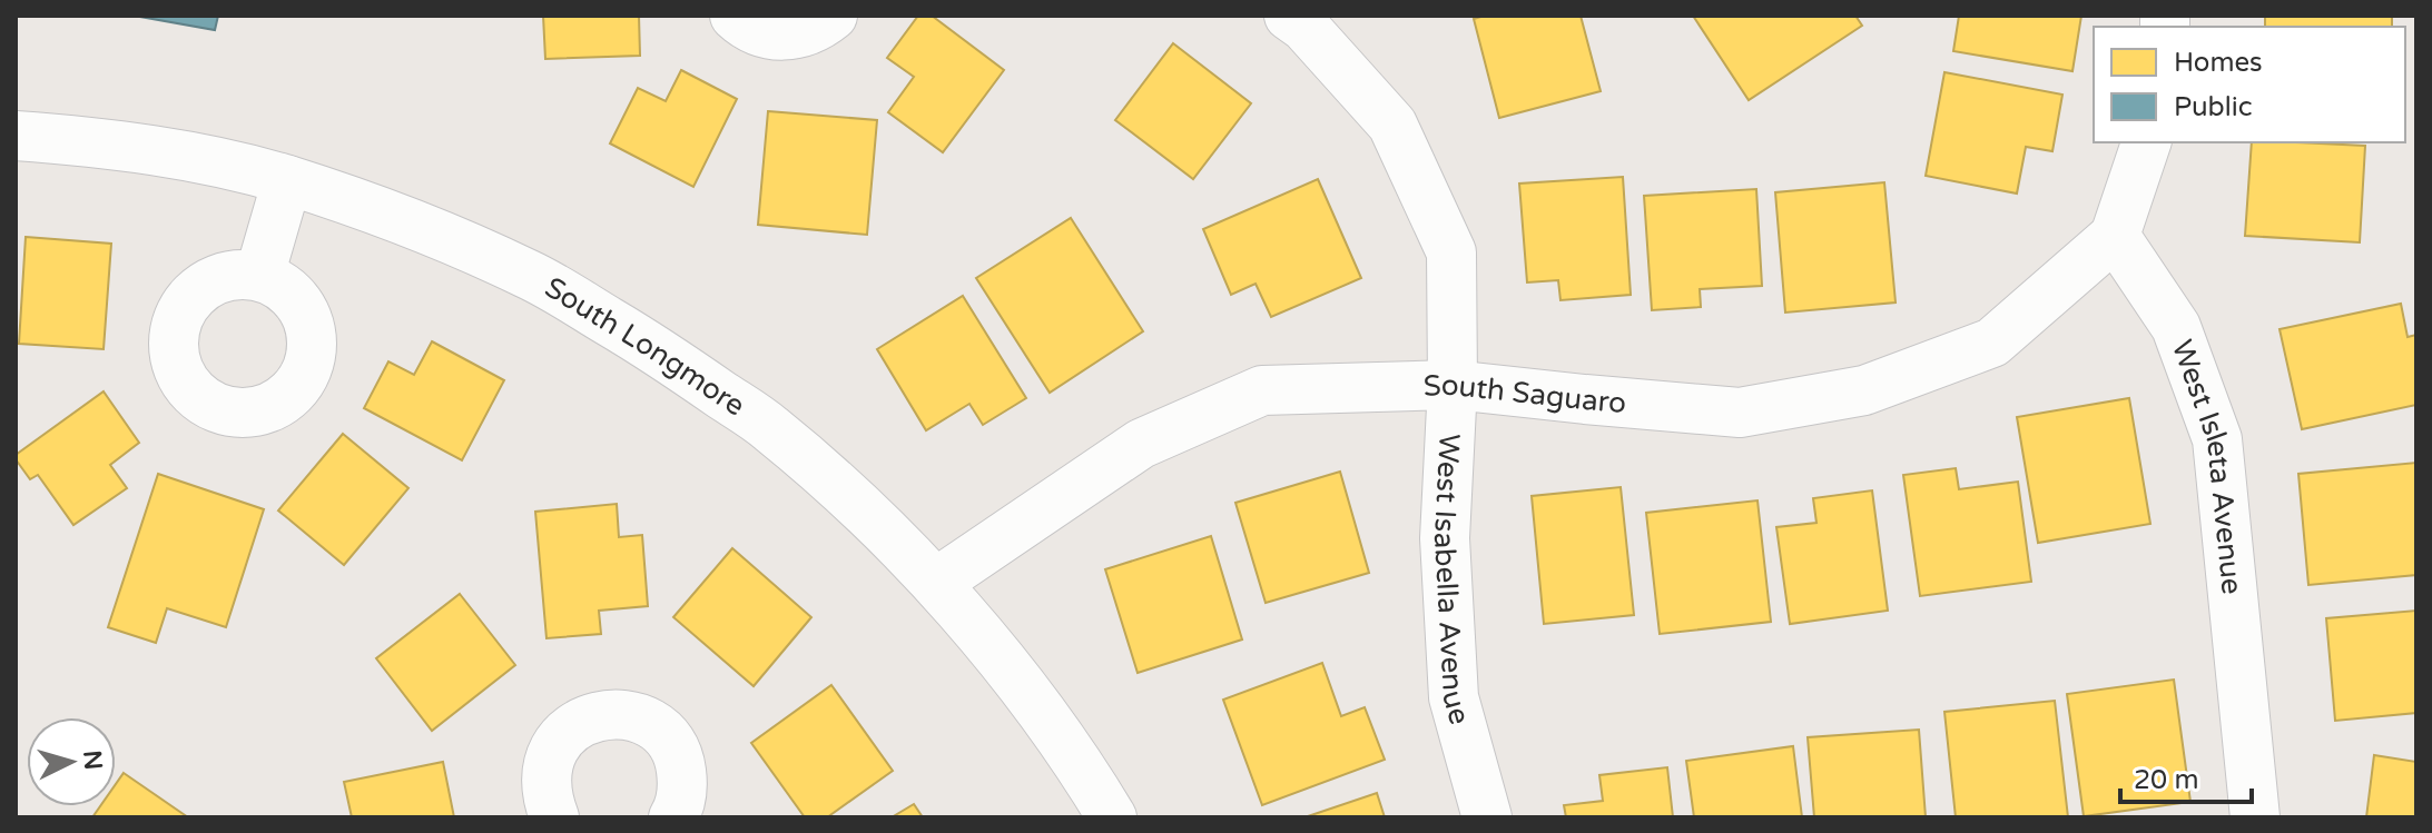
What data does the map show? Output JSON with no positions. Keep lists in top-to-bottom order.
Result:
{
  "streets": {
    "street": [
      "South Longmore",
      "South Saguaro",
      "West Isleta Avenue",
      "West Isabella Avenue"
    ]
  },
  "crossings": [
    ["South Longmore", "South Saguaro"],
    ["South Saguaro", "West Isleta Avenue"],
    ["South Saguaro", "West Isabella Avenue"]
  ],
  "legend": ["Homes", "Public"],
  "scale_bar": "20 m",
  "north": "right"
}
